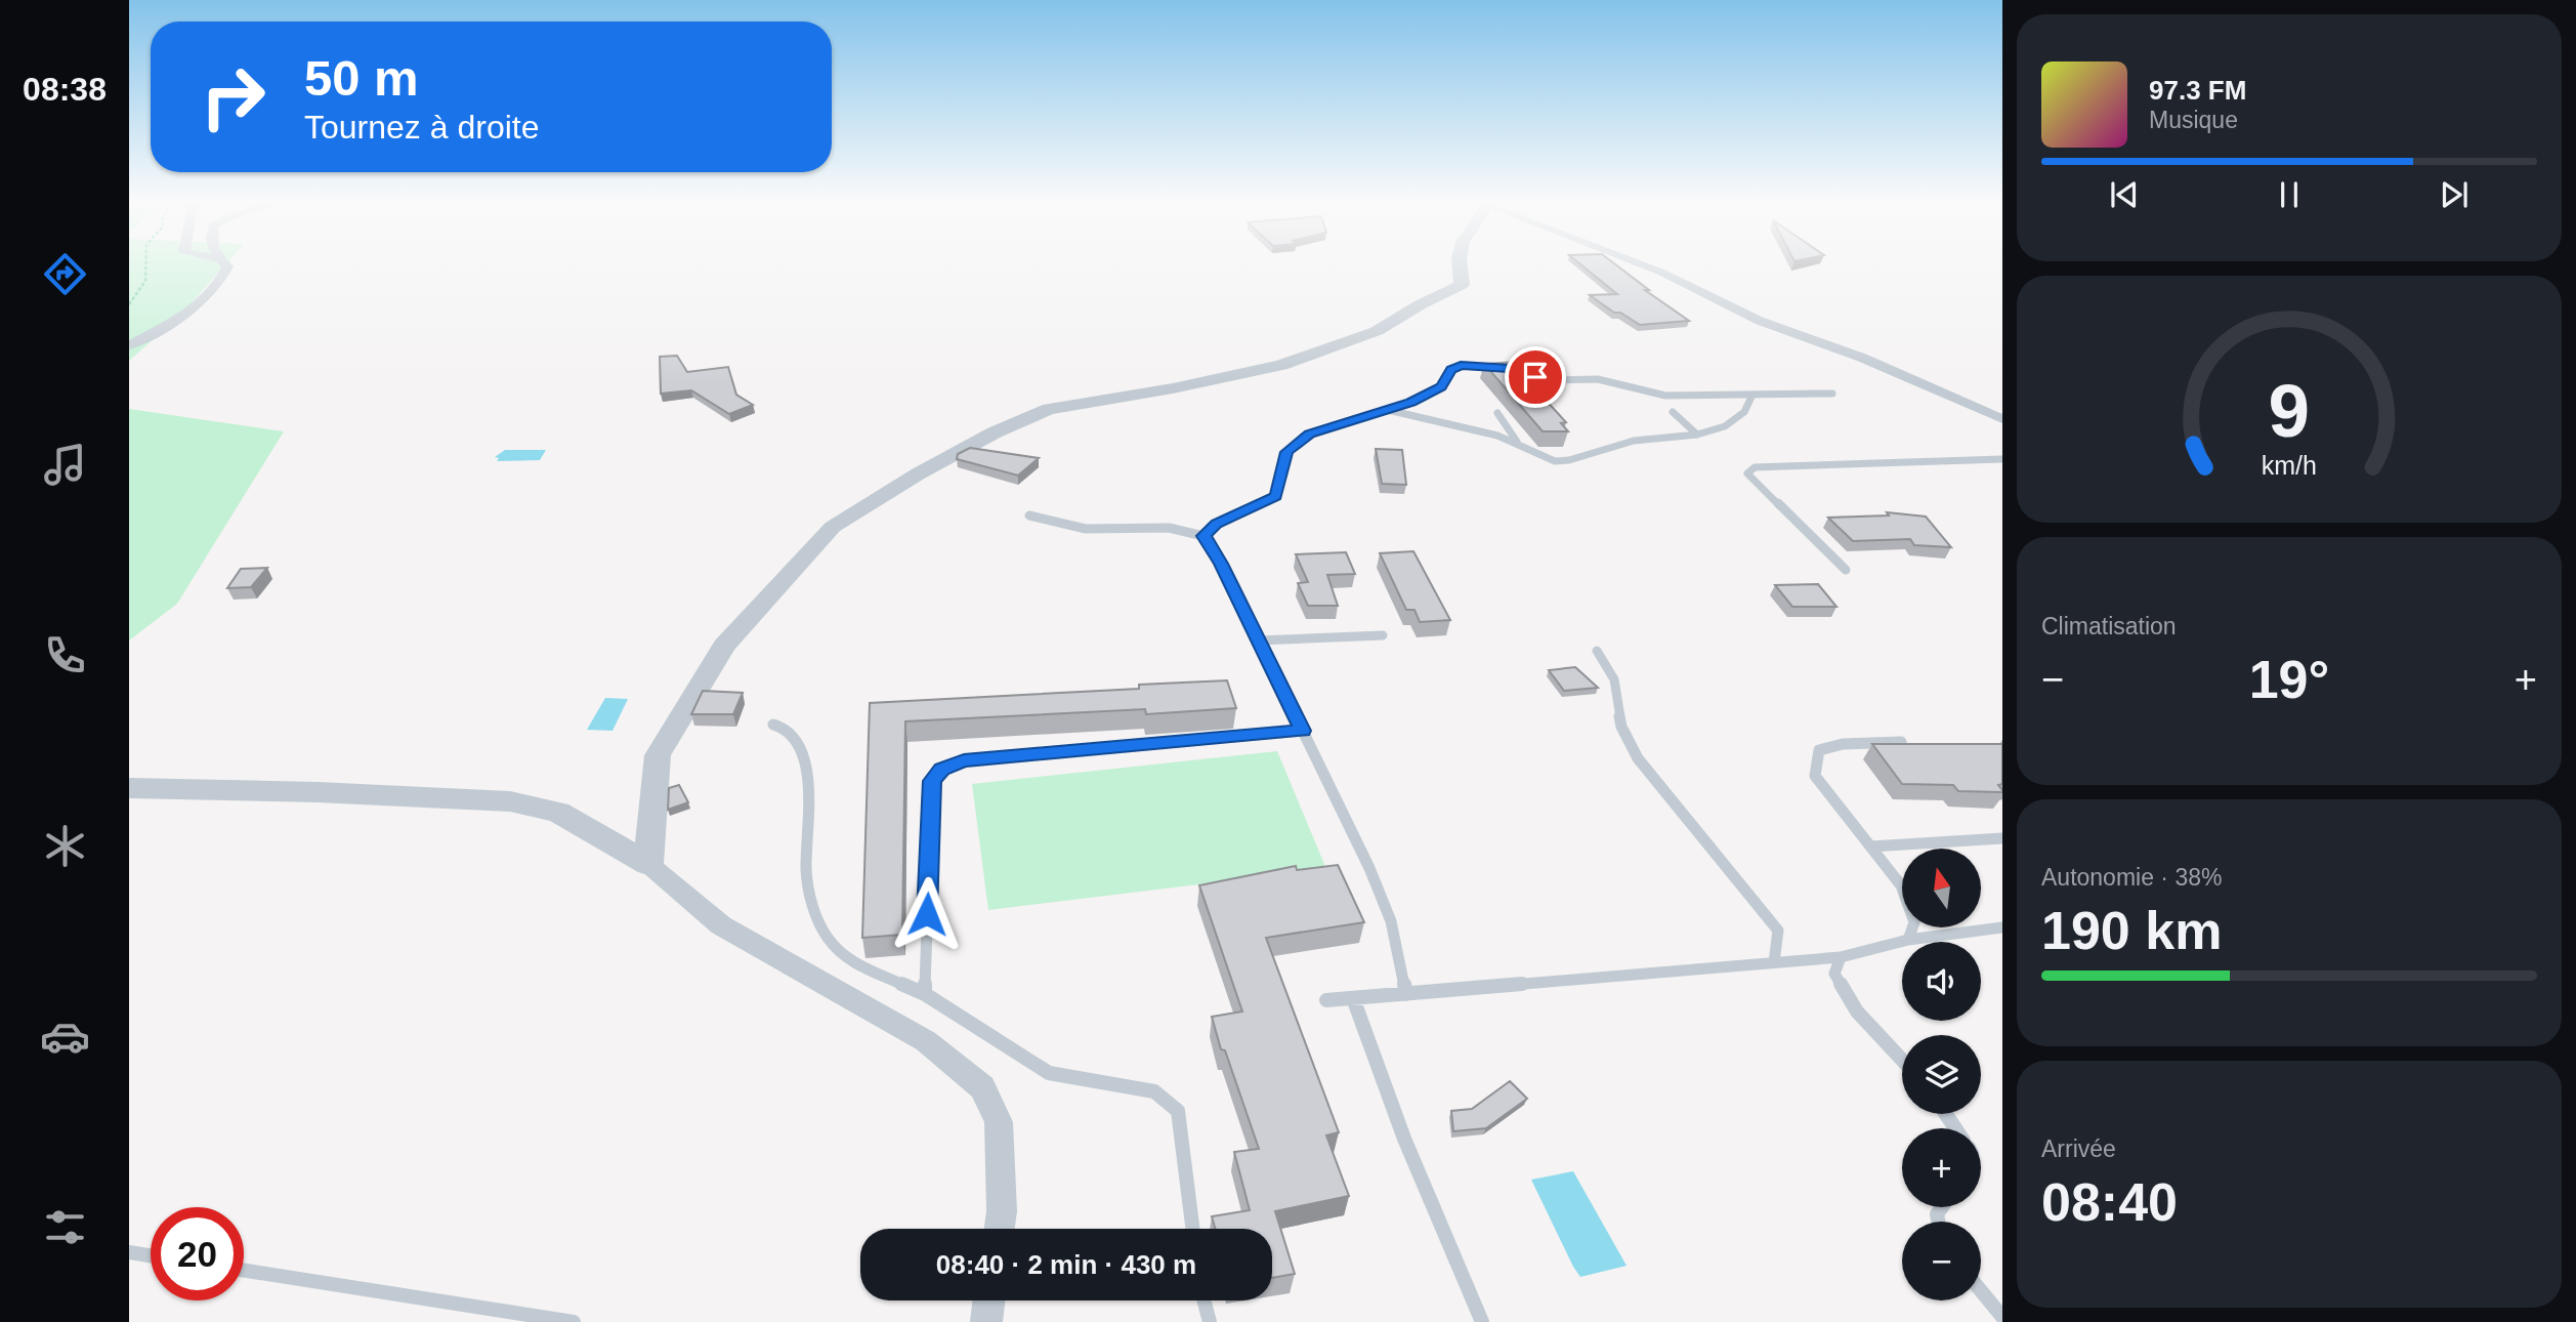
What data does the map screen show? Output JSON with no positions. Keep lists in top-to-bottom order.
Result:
{
  "north": "top",
  "page": {
    "tabs": "08:38",
    "turn": ["50 m", "Tournez à droite"],
    "song": ["97.3 FM", "Musique"],
    "tile": [
      "Climatisation",
      ["Autonomie · 38%", "190 km"],
      ["Arrivée", "08:40"]
    ],
    "heat": ["−", "19°", "+"],
    "map_buttons": ["+", "−"],
    "limit": "20",
    "trip": "08:40 · 2 min · 430 m",
    "gauge": ["9", "km/h"]
  }
}
